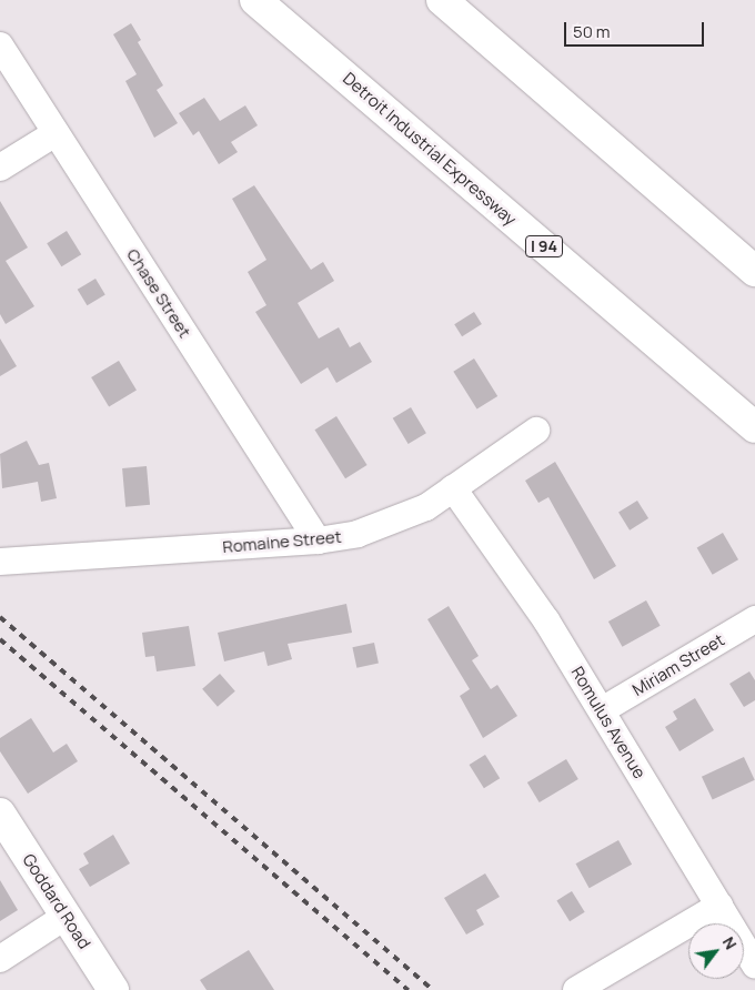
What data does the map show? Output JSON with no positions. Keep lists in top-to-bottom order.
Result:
{
  "streets": {
    "main road": ["Detroit Industrial Expressway", "I 94", "Goddard Road"],
    "street": [
      "Chase Street",
      "Romaine Street",
      "Miriam Street",
      "Romulus Avenue"
    ]
  },
  "crossings": [
    ["Chase Street", "Romaine Street"],
    ["Romaine Street", "Romulus Avenue"],
    ["Miriam Street", "Romulus Avenue"]
  ],
  "scale_bar": "50 m",
  "north": "top right"
}
